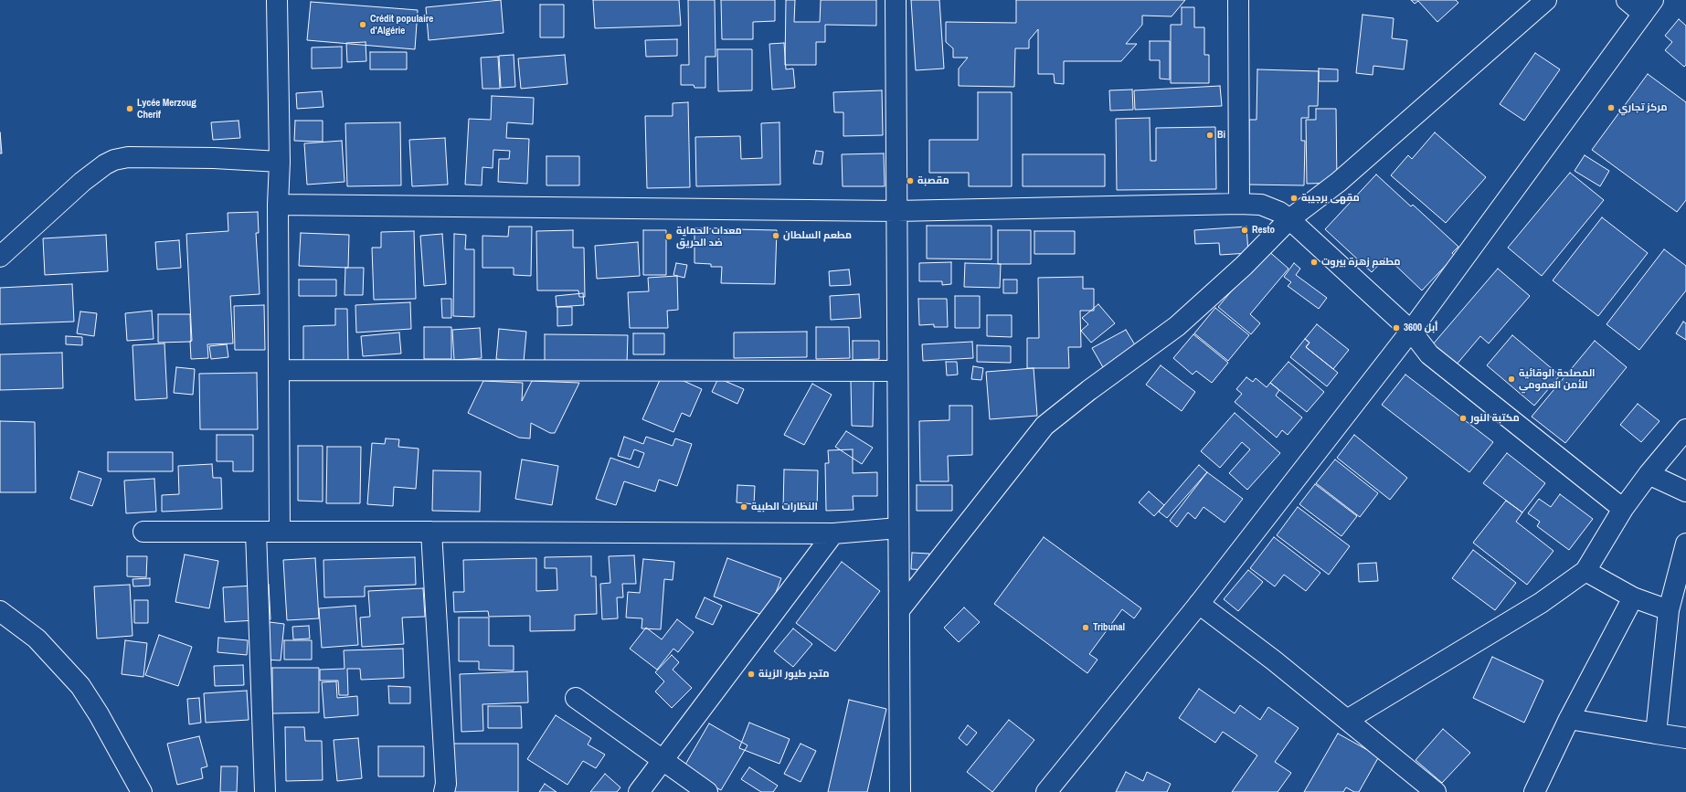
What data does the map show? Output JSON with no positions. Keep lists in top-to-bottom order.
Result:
{
  "places": [
    "Crédit populaire d'Algérie",
    "مركز تجاري",
    "Lycée Merzoug Cherif",
    "Bi",
    "مقصبة",
    "مقهى برجيبة",
    "Resto",
    "مطعم السلطان",
    "معدات الحماية ضد الحريق",
    "مطعم زهرة بيروت",
    "أبل 3600",
    "المصلحة الوقائية للأمن العمومي",
    "مكتبة النور",
    "النظارات الطبية",
    "Tribunal",
    "متجر طيور الزينة"
  ]
}
